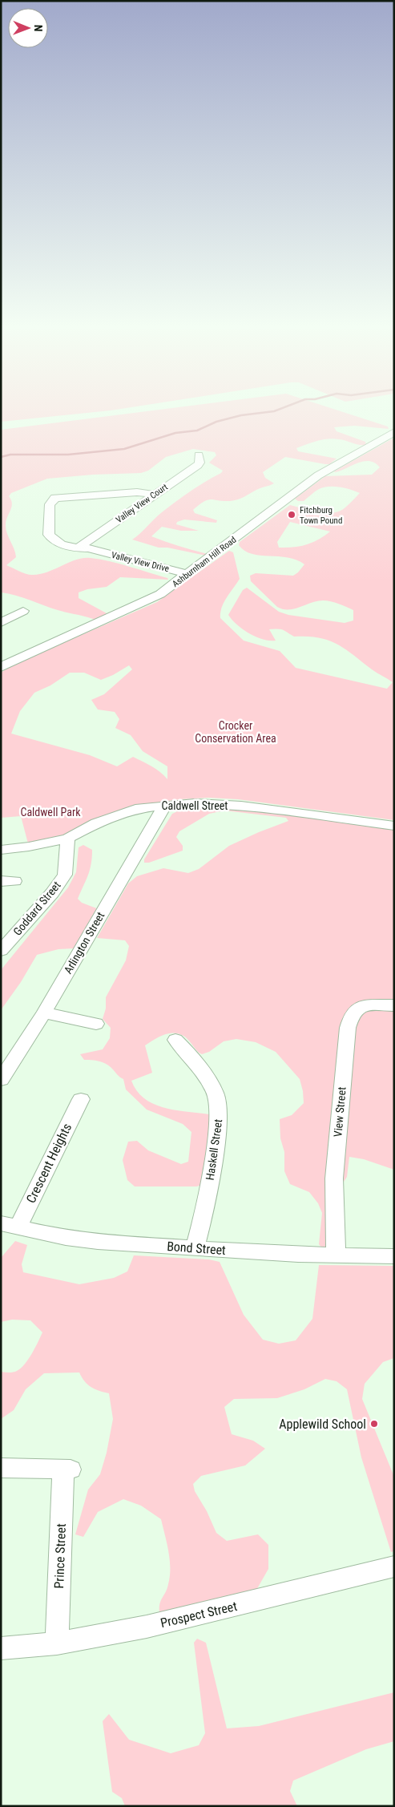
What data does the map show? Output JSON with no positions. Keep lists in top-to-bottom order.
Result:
{
  "streets": {
    "street": [
      "Valley View Court",
      "Valley View Drive",
      "Ashburnham Hill Road",
      "Caldwell Street",
      "Goddard Street",
      "Arlington Street",
      "View Street",
      "Haskell Street",
      "Crescent Heights",
      "Bond Street",
      "Prince Street",
      "Prospect Street"
    ]
  },
  "crossings": [
    ["Valley View Court", "Valley View Drive"],
    ["Valley View Drive", "Ashburnham Hill Road"],
    ["Caldwell Street", "Goddard Street"],
    ["Caldwell Street", "Arlington Street"],
    ["View Street", "Bond Street"],
    ["Haskell Street", "Bond Street"],
    ["Crescent Heights", "Bond Street"],
    ["Prince Street", "Prospect Street"]
  ],
  "parks": ["Crocker Conservation Area", "Caldwell Park"],
  "places": ["Fitchburg Town Pound", "Applewild School"],
  "north": "right"
}
